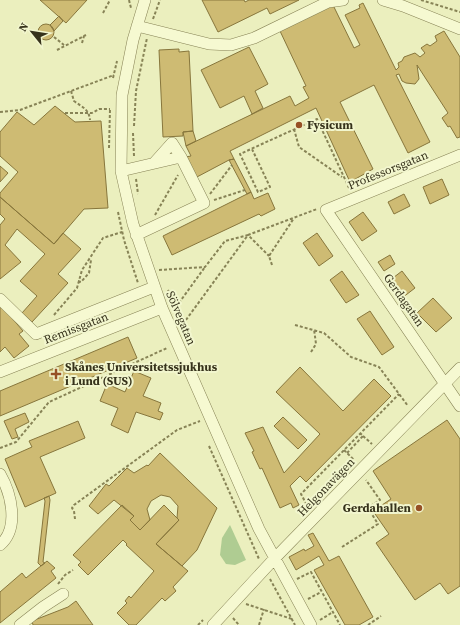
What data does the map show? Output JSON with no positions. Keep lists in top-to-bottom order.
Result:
{
  "streets": {
    "street": [
      "Professorsgatan",
      "Gerdagatan",
      "Sölvegatan",
      "Remissgatan",
      "Helgonavägen"
    ]
  },
  "crossings": [
    ["Professorsgatan", "Gerdagatan"],
    ["Gerdagatan", "Helgonavägen"],
    ["Sölvegatan", "Remissgatan"],
    ["Sölvegatan", "Helgonavägen"]
  ],
  "places": {
    "other": ["Fysicum", "Gerdahallen"],
    "health": ["Skånes Universitetssjukhus i Lund (SUS)"]
  },
  "north": "top left"
}
